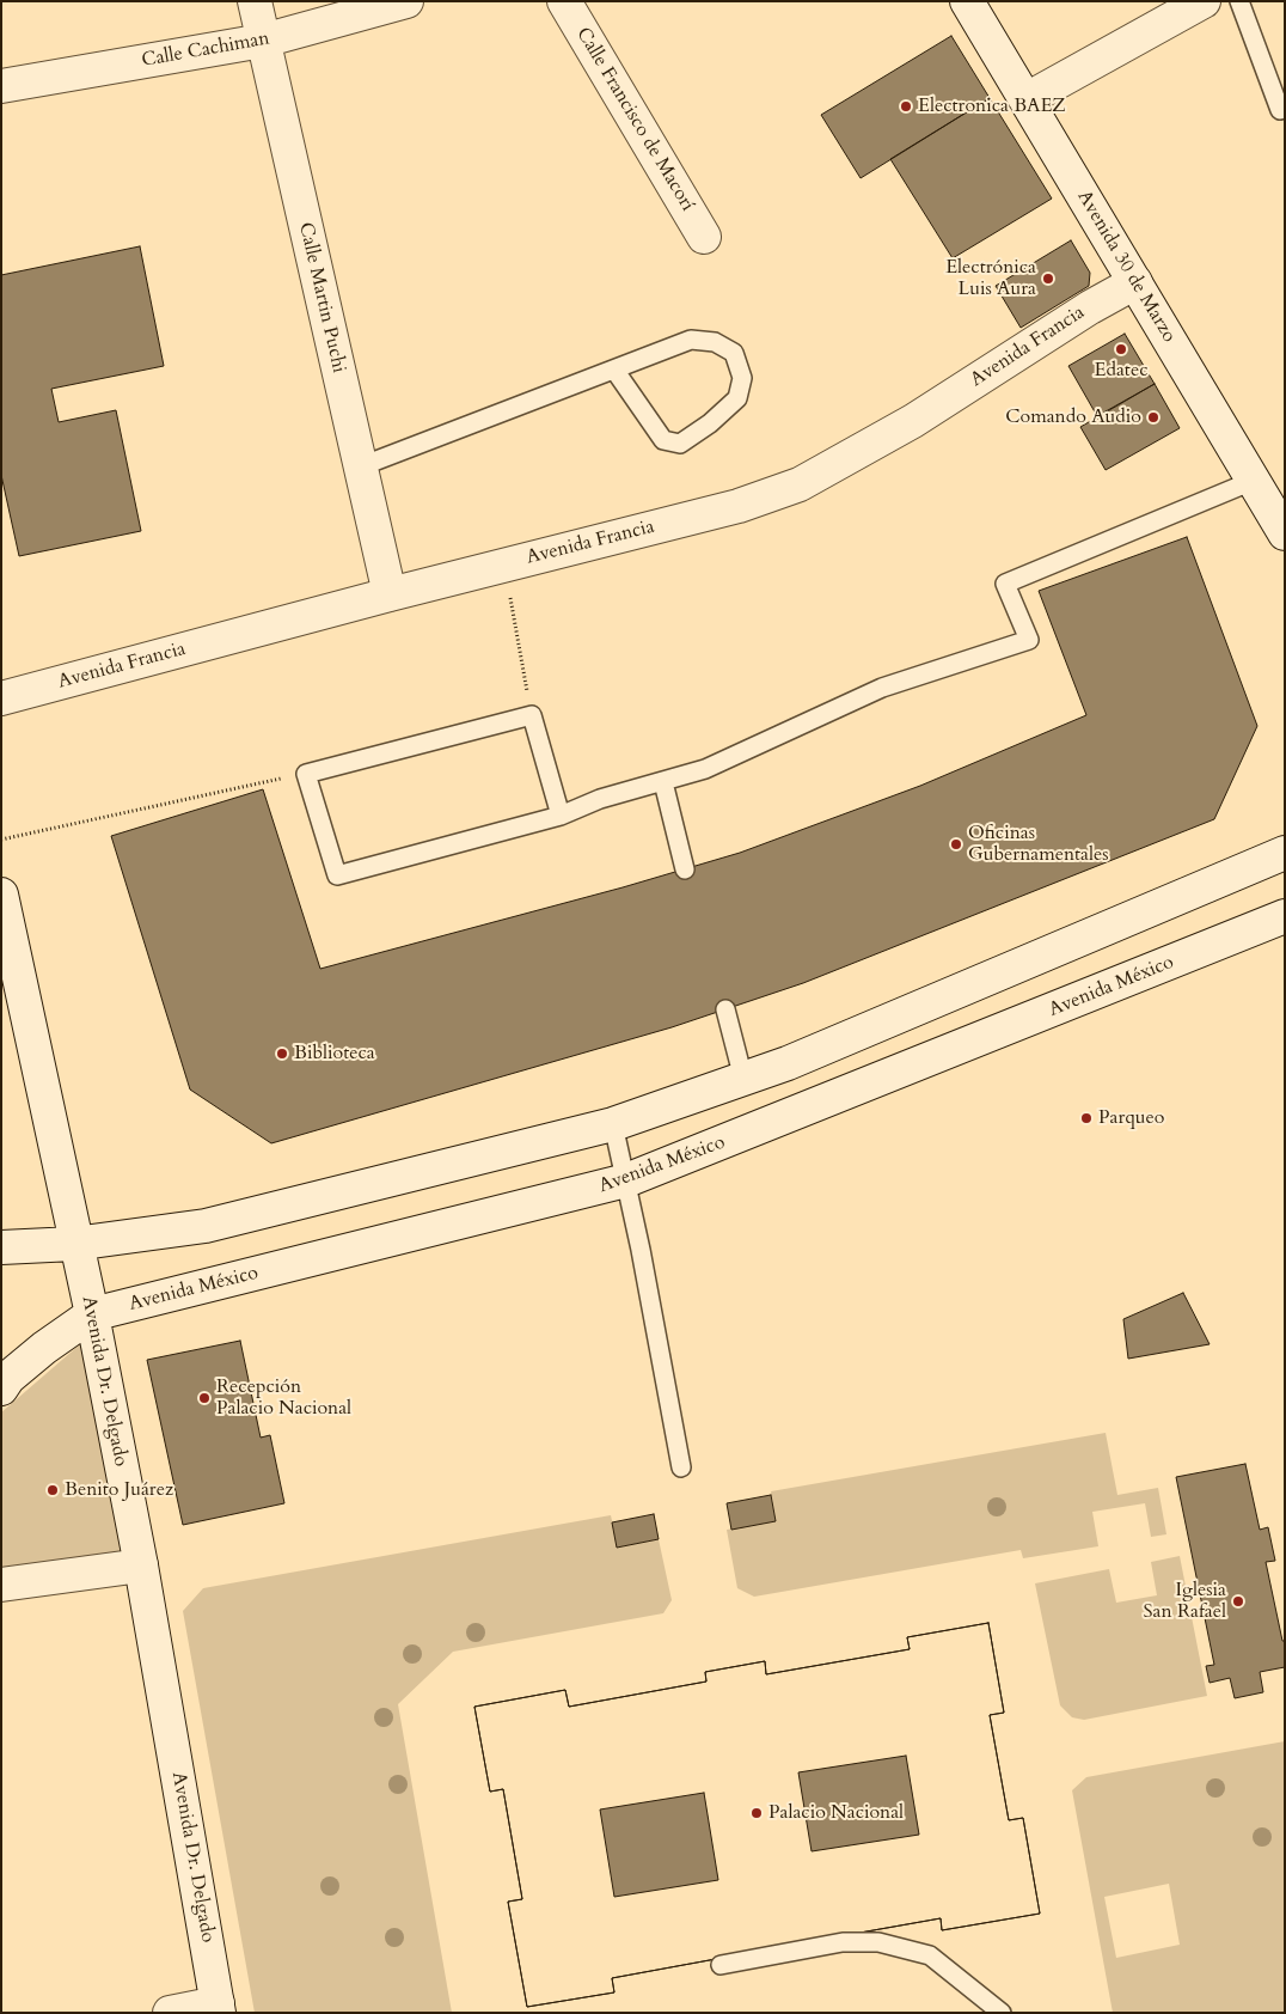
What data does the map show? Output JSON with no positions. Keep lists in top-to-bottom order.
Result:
{
  "streets": {
    "main road": [
      "Calle Cachiman",
      "Calle Francisco de Macorí",
      "Avenida 30 de Marzo",
      "Calle Martin Puchi",
      "Avenida Francia",
      "Avenida México",
      "Avenida Dr. Delgado"
    ]
  },
  "crossings": [
    ["Calle Cachiman", "Calle Martin Puchi"],
    ["Avenida 30 de Marzo", "Avenida Francia"],
    ["Calle Martin Puchi", "Avenida Francia"],
    ["Avenida México", "Avenida Dr. Delgado"]
  ],
  "places": [
    "Electronica BAEZ",
    "Electrónica Luis Aura",
    "Edatec",
    "Comando Audio",
    "Oficinas Gubernamentales",
    "Biblioteca",
    "Parqueo",
    "Recepción Palacio Nacional",
    "Benito Juárez",
    "Iglesia San Rafael",
    "Palacio Nacional"
  ]
}
